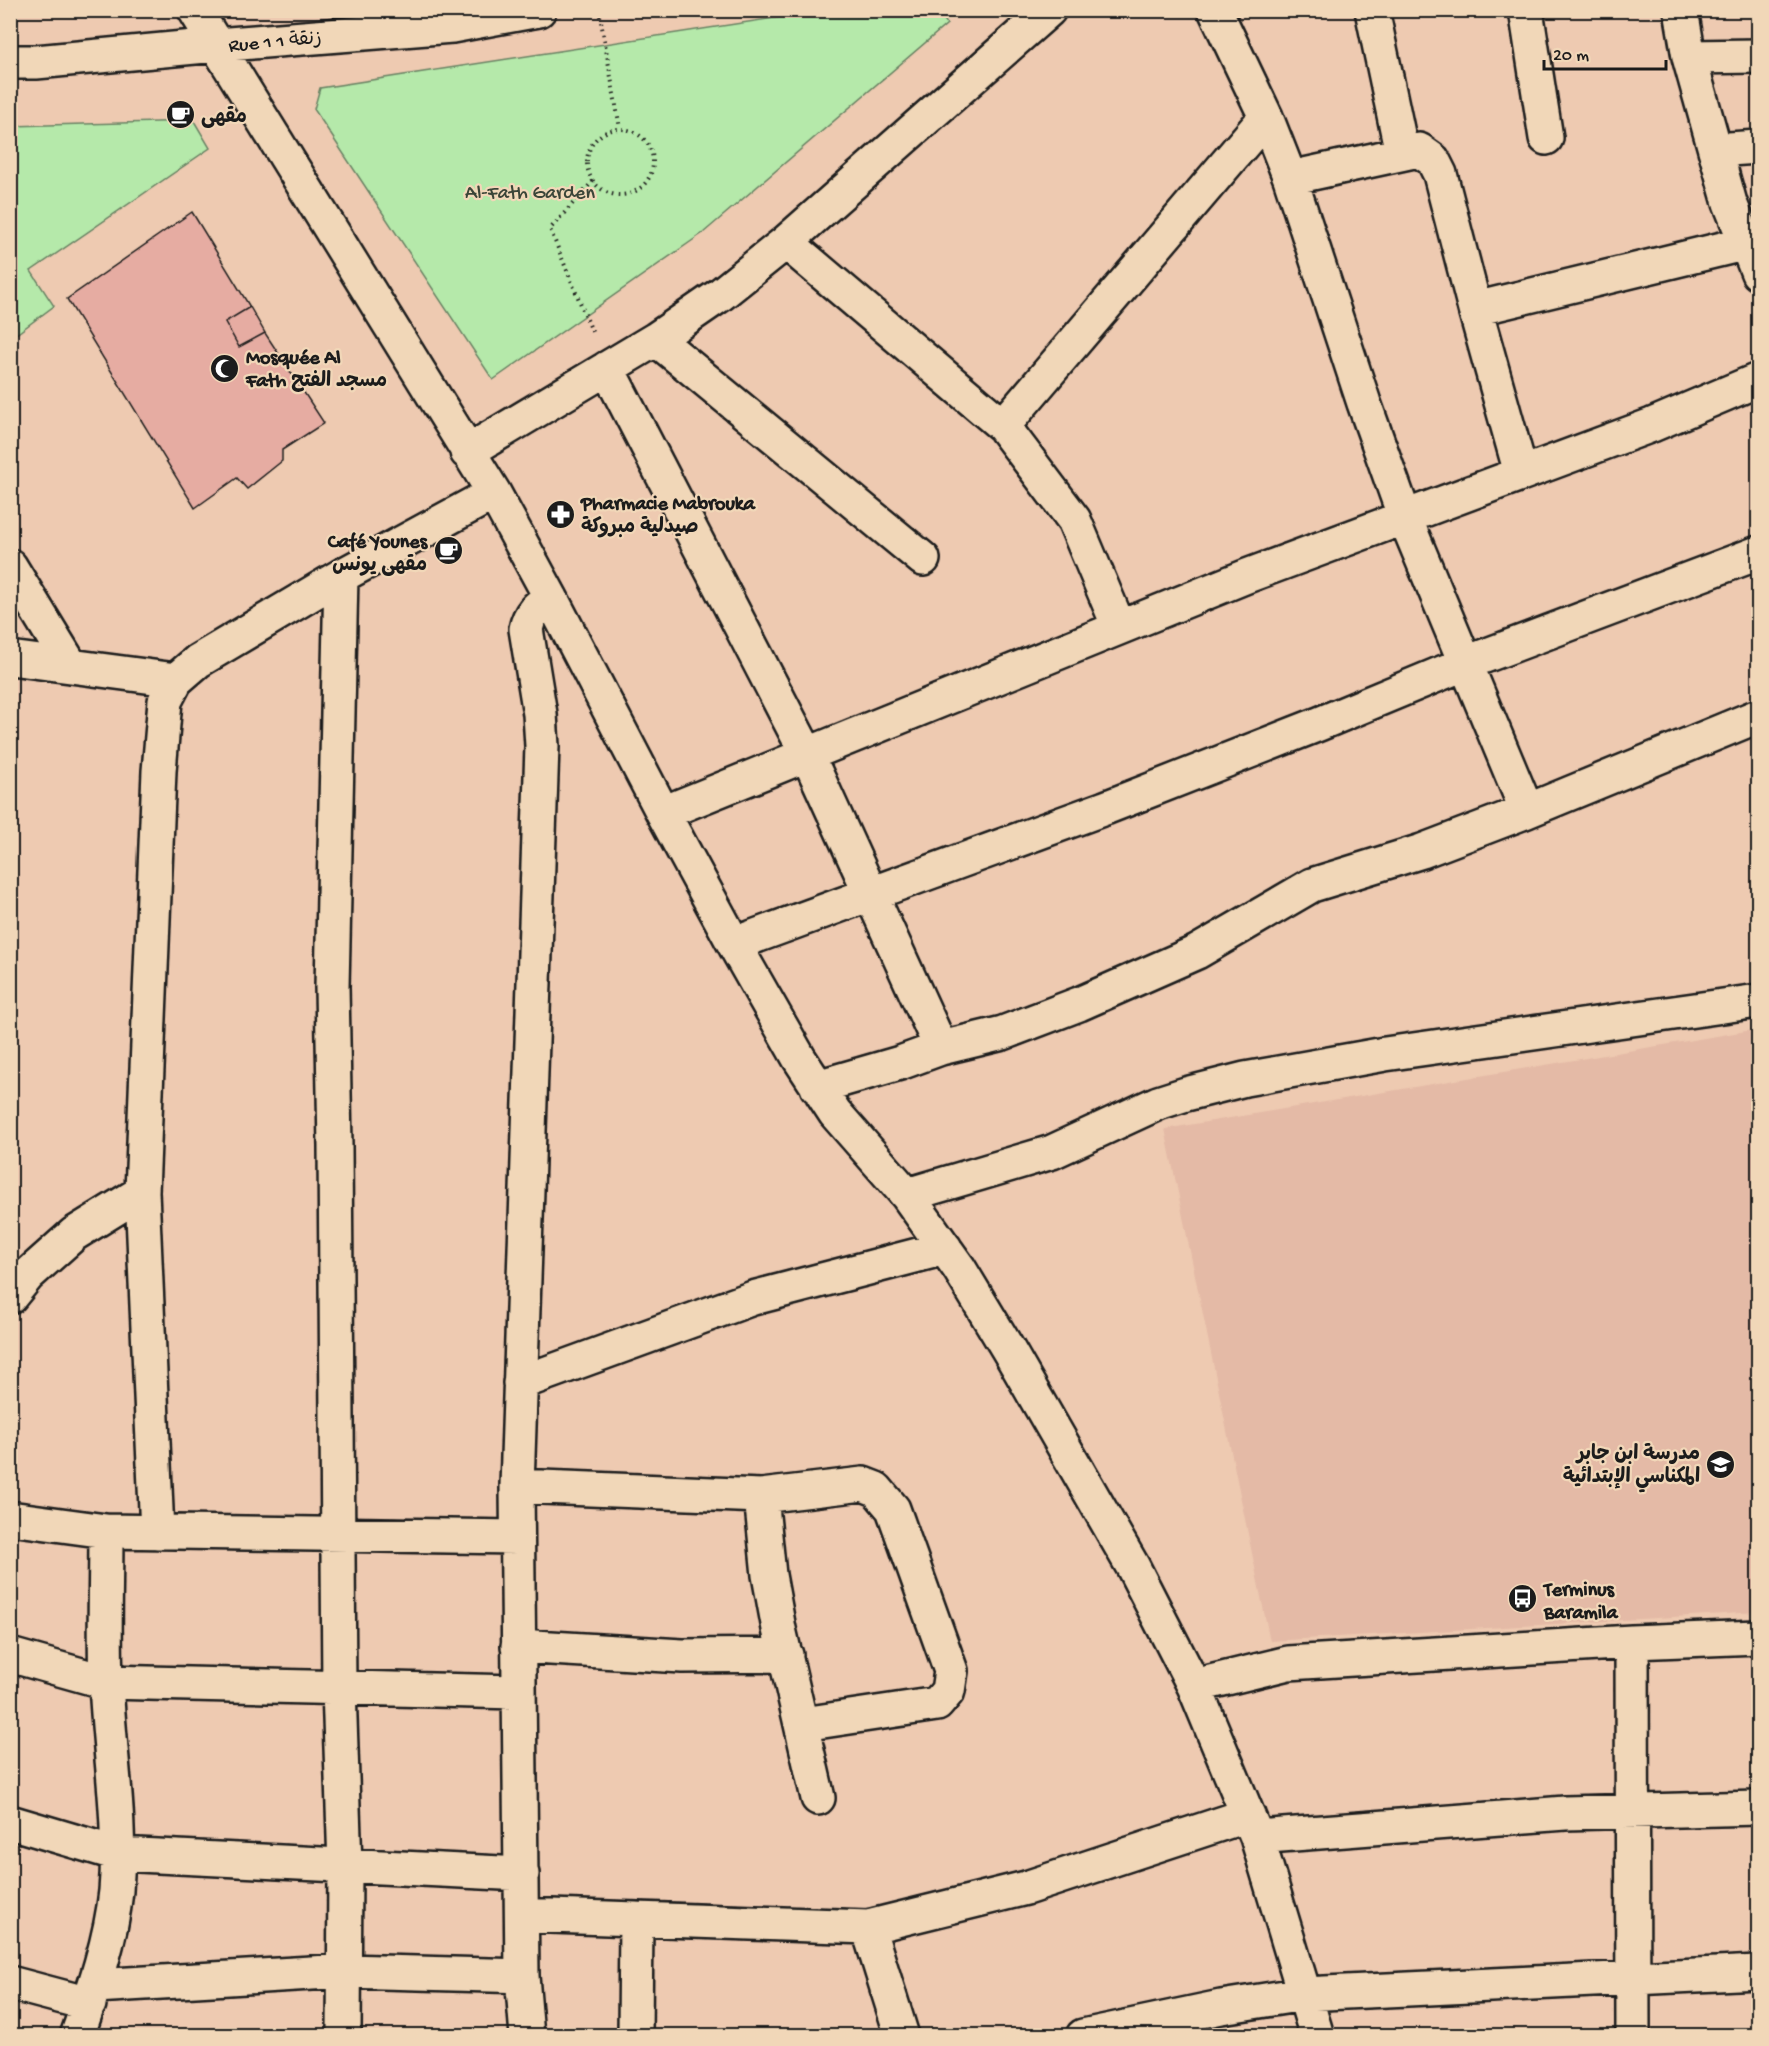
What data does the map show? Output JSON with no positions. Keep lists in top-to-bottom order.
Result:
{
  "streets": {
    "street": ["Rue 1 زنقة 1"]
  },
  "parks": ["Al-Fath Garden"],
  "places": {
    "cafe": ["مقهى", "Café Younes مقهى يونس"],
    "mosque": ["Mosquée Al Fath مسجد الفتح"],
    "pharmacy": ["Pharmacie Mabrouka صيدلية مبروكة"],
    "school or university": ["مدرسة ابن جابر المكناسي الإبتدائية"],
    "bus stop": ["Terminus Baramila"]
  },
  "scale_bar": "20 m"
}
